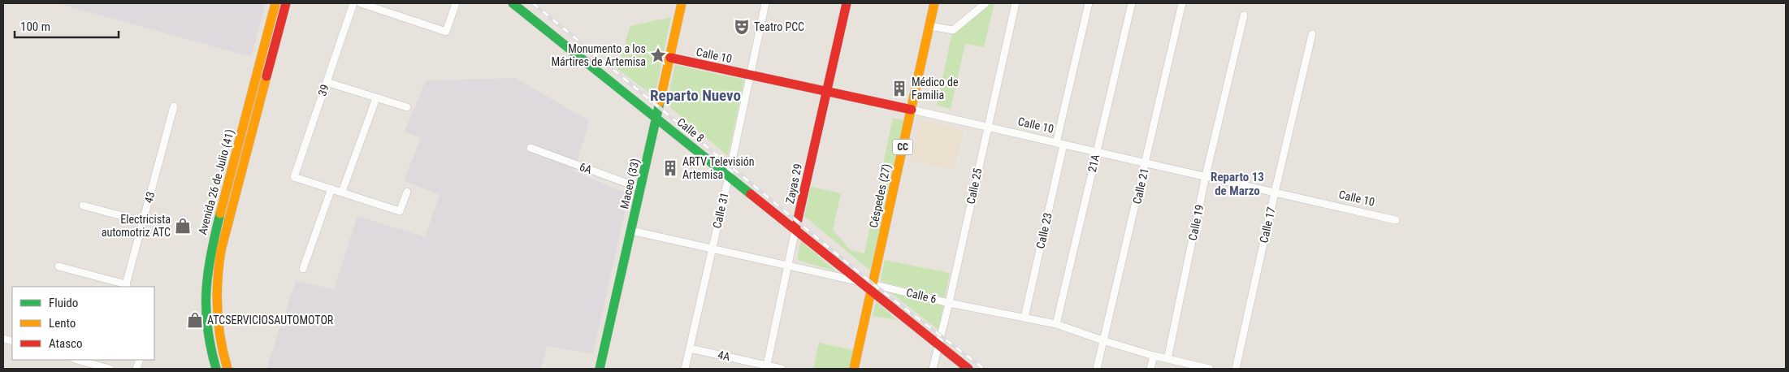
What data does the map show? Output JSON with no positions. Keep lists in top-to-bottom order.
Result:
{
  "streets": {
    "main road": [
      "Calle 10",
      "Calle 8",
      "CC",
      "Avenida 26 de Julio (41)",
      "Maceo (33)",
      "Zayas 29",
      "Céspedes (27)"
    ],
    "street": [
      "39",
      "21A",
      "6A",
      "Calle 25",
      "Calle 21",
      "43",
      "Calle 31",
      "Calle 19",
      "Calle 17",
      "Calle 23",
      "Calle 6",
      "4A"
    ]
  },
  "crossings": [
    ["Calle 10", "21A"],
    ["Calle 10", "Maceo (33)"],
    ["Calle 10", "Zayas 29"],
    ["Calle 10", "Calle 25"],
    ["Calle 10", "Calle 21"],
    ["Calle 10", "Céspedes (27)"],
    ["Calle 10", "Calle 31"],
    ["Calle 10", "Calle 19"],
    ["Calle 10", "Calle 17"],
    ["Calle 10", "Calle 23"],
    ["Calle 8", "Maceo (33)"],
    ["Calle 8", "Zayas 29"],
    ["Calle 8", "Calle 25"],
    ["Calle 8", "Céspedes (27)"],
    ["Calle 8", "Calle 31"],
    ["Calle 8", "Calle 6"],
    ["21A", "Calle 6"],
    ["6A", "Maceo (33)"],
    ["Zayas 29", "4A"],
    ["Calle 25", "Calle 6"],
    ["Calle 21", "Calle 6"],
    ["Céspedes (27)", "Calle 6"],
    ["Calle 31", "4A"],
    ["Calle 19", "Calle 6"],
    ["Calle 23", "Calle 6"]
  ],
  "districts": ["Reparto Nuevo", "Reparto 13 de Marzo"],
  "places": {
    "theatre": ["Teatro PCC"],
    "place": ["Monumento a los Mártires de Artemisa"],
    "building": ["Médico de Familia", "ARTV Televisión Artemisa"],
    "shop": ["Electricista automotriz ATC", "ATCSERVICIOSAUTOMOTOR"]
  },
  "legend": ["Fluido", "Lento", "Atasco"],
  "scale_bar": "100 m"
}
